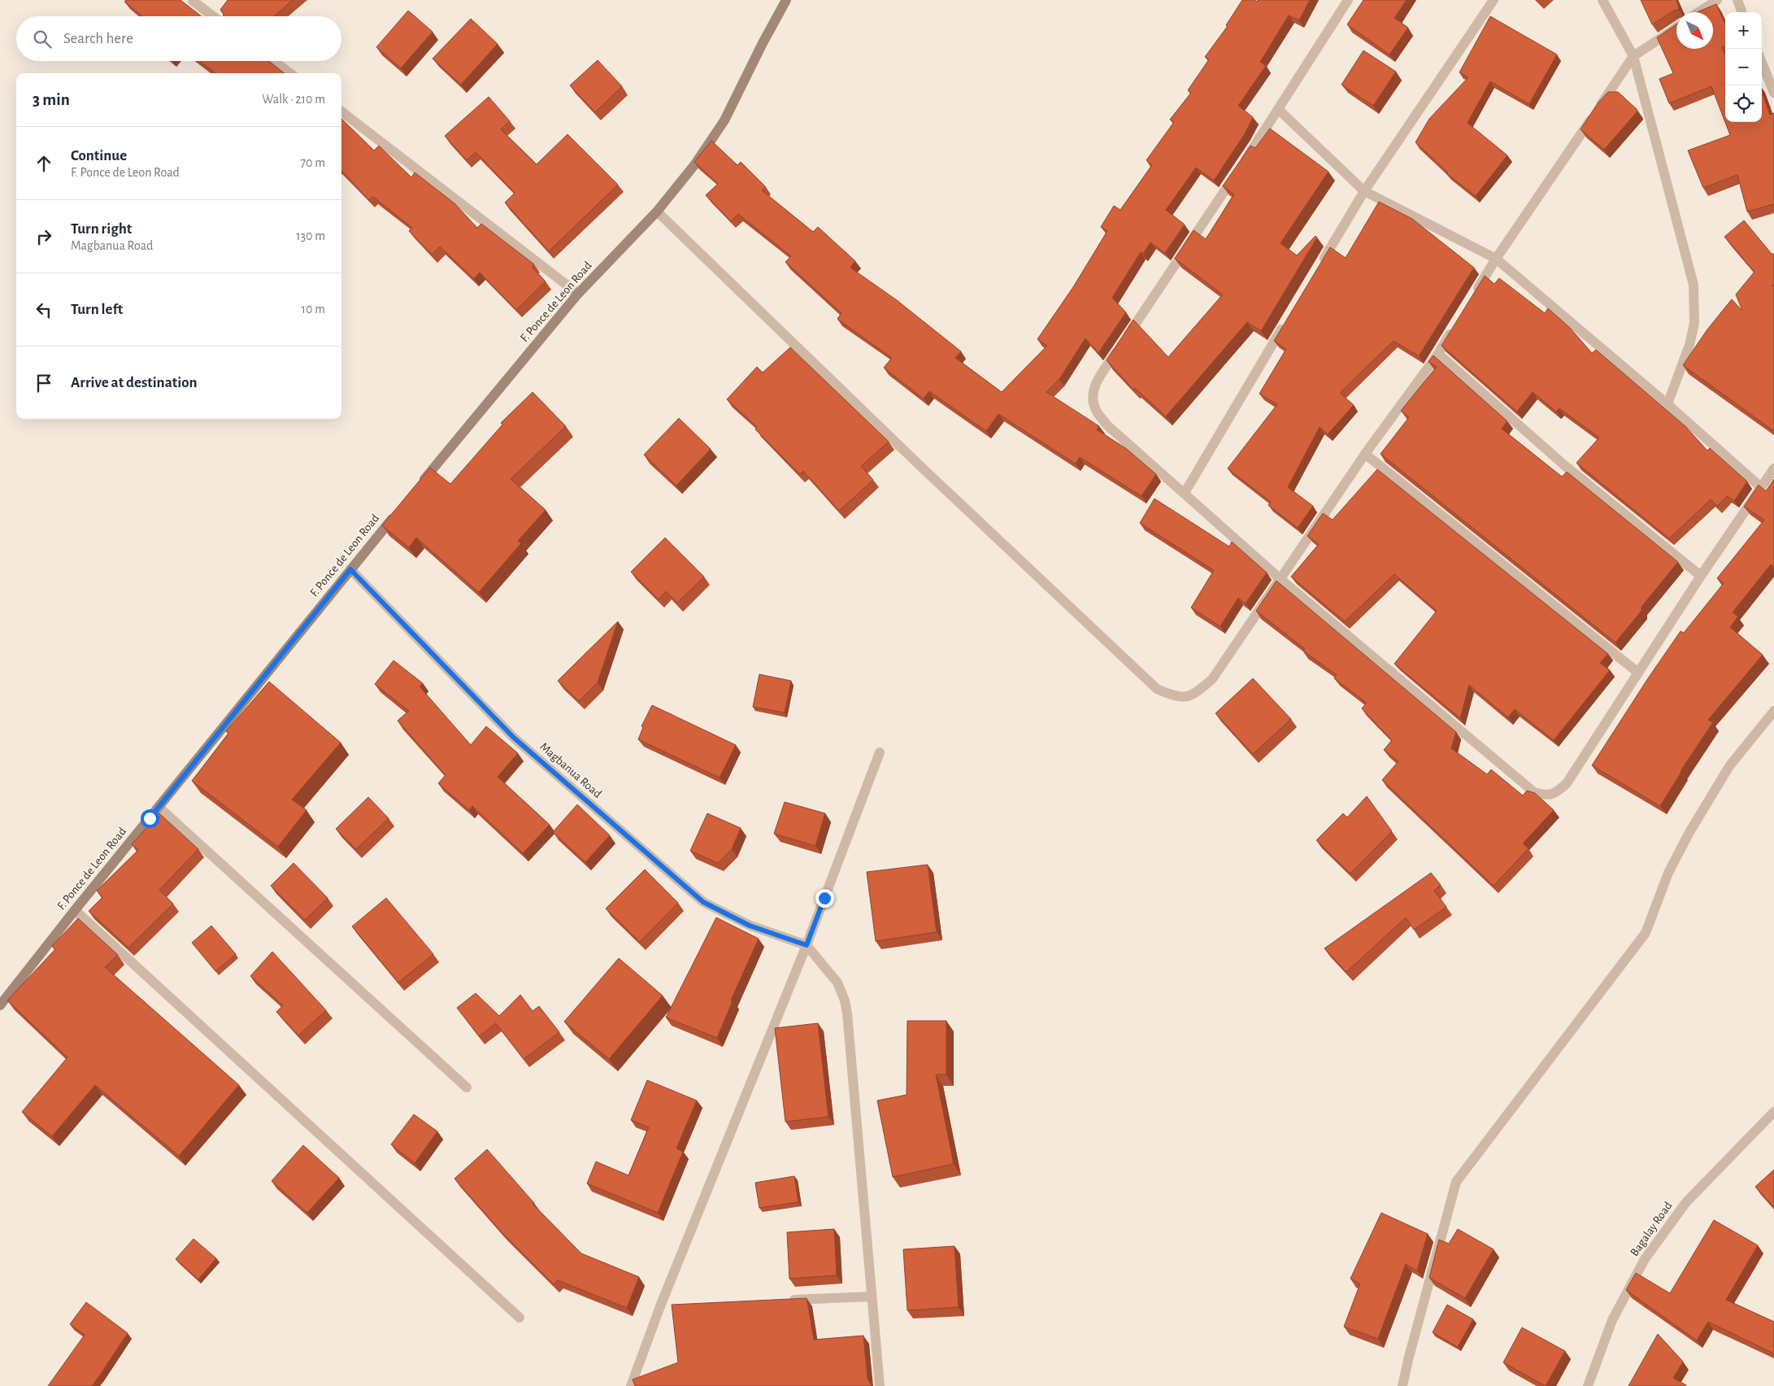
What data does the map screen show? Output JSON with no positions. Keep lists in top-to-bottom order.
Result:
{
  "streets": {
    "street": ["F. Ponce de Leon Road", "Magbanua Road", "Bagalay Road"]
  },
  "crossings": [
    ["F. Ponce de Leon Road", "Magbanua Road"]
  ],
  "north": "bottom right",
  "page": {
    "map_buttons": ["+", "−"],
    "search": "Search here",
    "heading": ["3 min", "Walk · 210 m"],
    "list": [
      ["Continue", "F. Ponce de Leon Road", "70 m"],
      ["Turn right", "Magbanua Road", "130 m"],
      ["Turn left", "10 m"],
      "Arrive at destination"
    ]
  }
}
